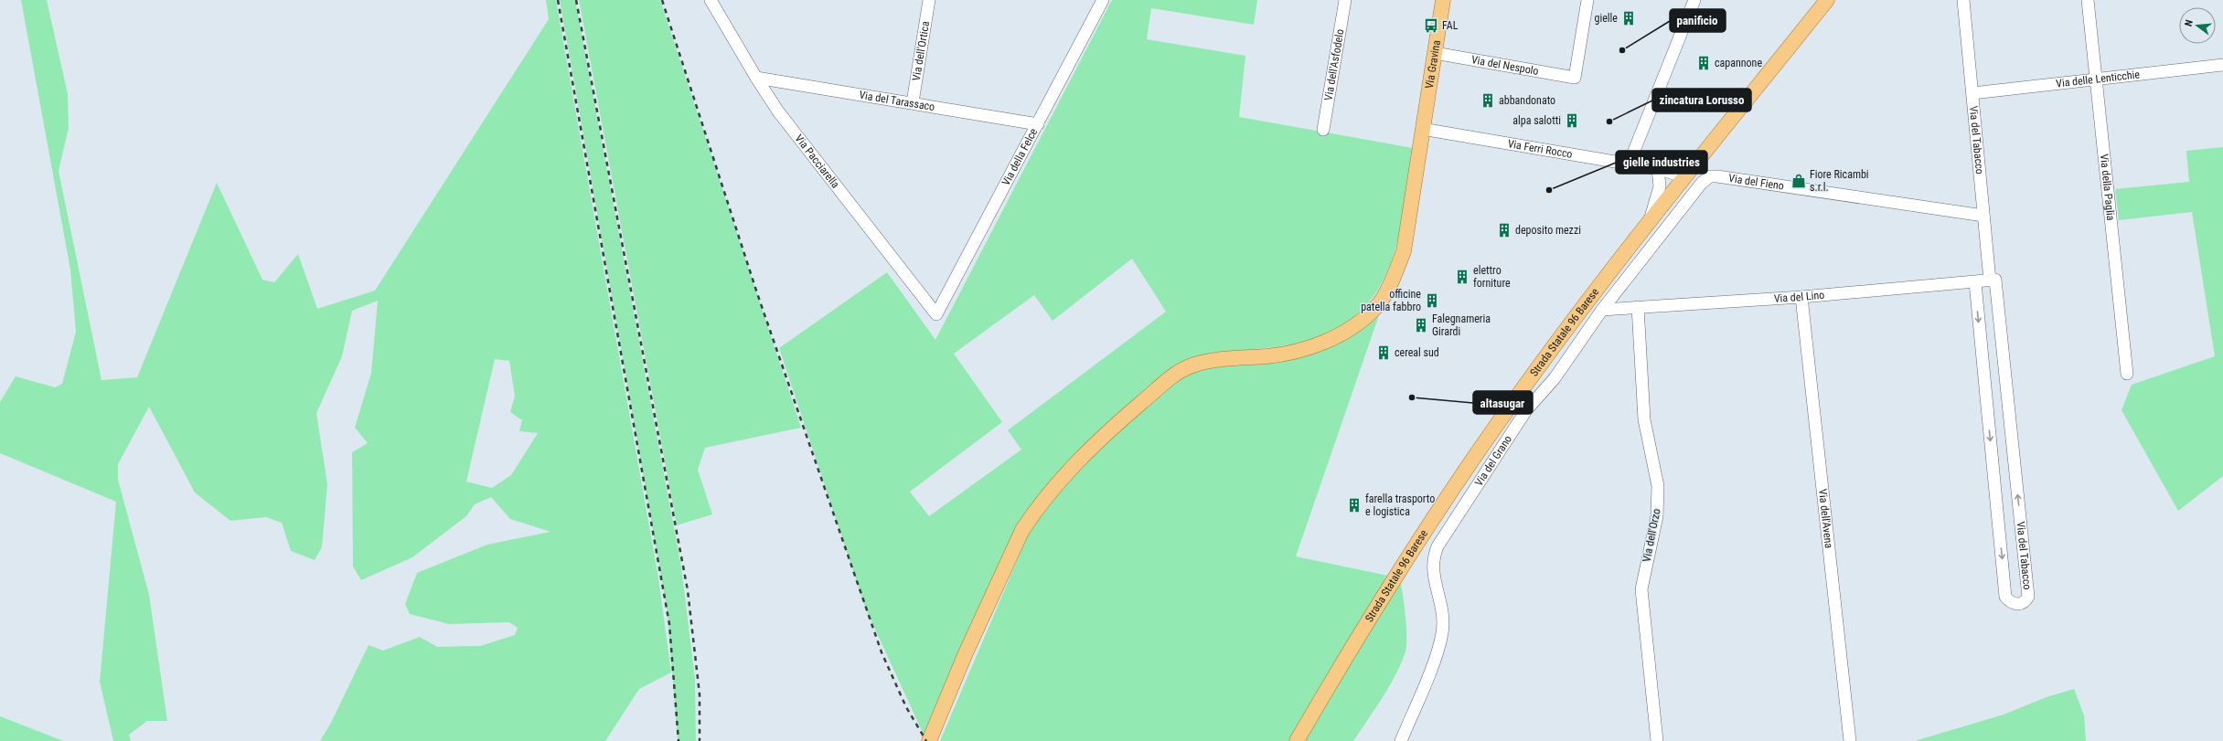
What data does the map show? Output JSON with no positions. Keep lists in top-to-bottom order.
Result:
{
  "streets": {
    "main road": ["Via Gravina", "Strada Statale 96 Barese"],
    "street": [
      "Via dell'Ortica",
      "Via dell'Asfodelo",
      "Via del Nespolo",
      "Via delle Lenticchie",
      "Via del Tarassaco",
      "Via del Tabacco",
      "Via Ferri Rocco",
      "Via della Felce",
      "Via Pacciarella",
      "Via del Fieno",
      "Via della Paglia",
      "Via del Lino",
      "Via del Grano",
      "Via dell'Avena",
      "Via dell'Orzo"
    ]
  },
  "crossings": [
    ["Via dell'Ortica", "Via del Tarassaco"],
    ["Via Gravina", "Via del Nespolo"],
    ["Via Gravina", "Via Ferri Rocco"],
    ["Via delle Lenticchie", "Via del Tabacco"],
    ["Via delle Lenticchie", "Via della Paglia"],
    ["Via del Tarassaco", "Via della Felce"],
    ["Via del Tarassaco", "Via Pacciarella"],
    ["Via del Tabacco", "Via del Fieno"],
    ["Via del Tabacco", "Via del Lino"],
    ["Via Ferri Rocco", "Strada Statale 96 Barese"],
    ["Via della Felce", "Via Pacciarella"],
    ["Via del Fieno", "Via del Grano"],
    ["Via del Lino", "Via del Grano"],
    ["Via del Lino", "Via dell'Avena"],
    ["Via del Lino", "Via dell'Orzo"]
  ],
  "places": {
    "building": [
      "gielle",
      "capannone",
      "abbandonato",
      "alpa salotti",
      "deposito mezzi",
      "elettro forniture",
      "officine patella fabbro",
      "Falegnameria Girardi",
      "cereal sud",
      "farella trasporto e logistica"
    ],
    "bus stop": ["FAL"],
    "other": [
      "panificio",
      "zincatura Lorusso",
      "gielle industries",
      "altasugar"
    ],
    "shop": ["Fiore Ricambi s.r.l."]
  },
  "north": "left"
}
